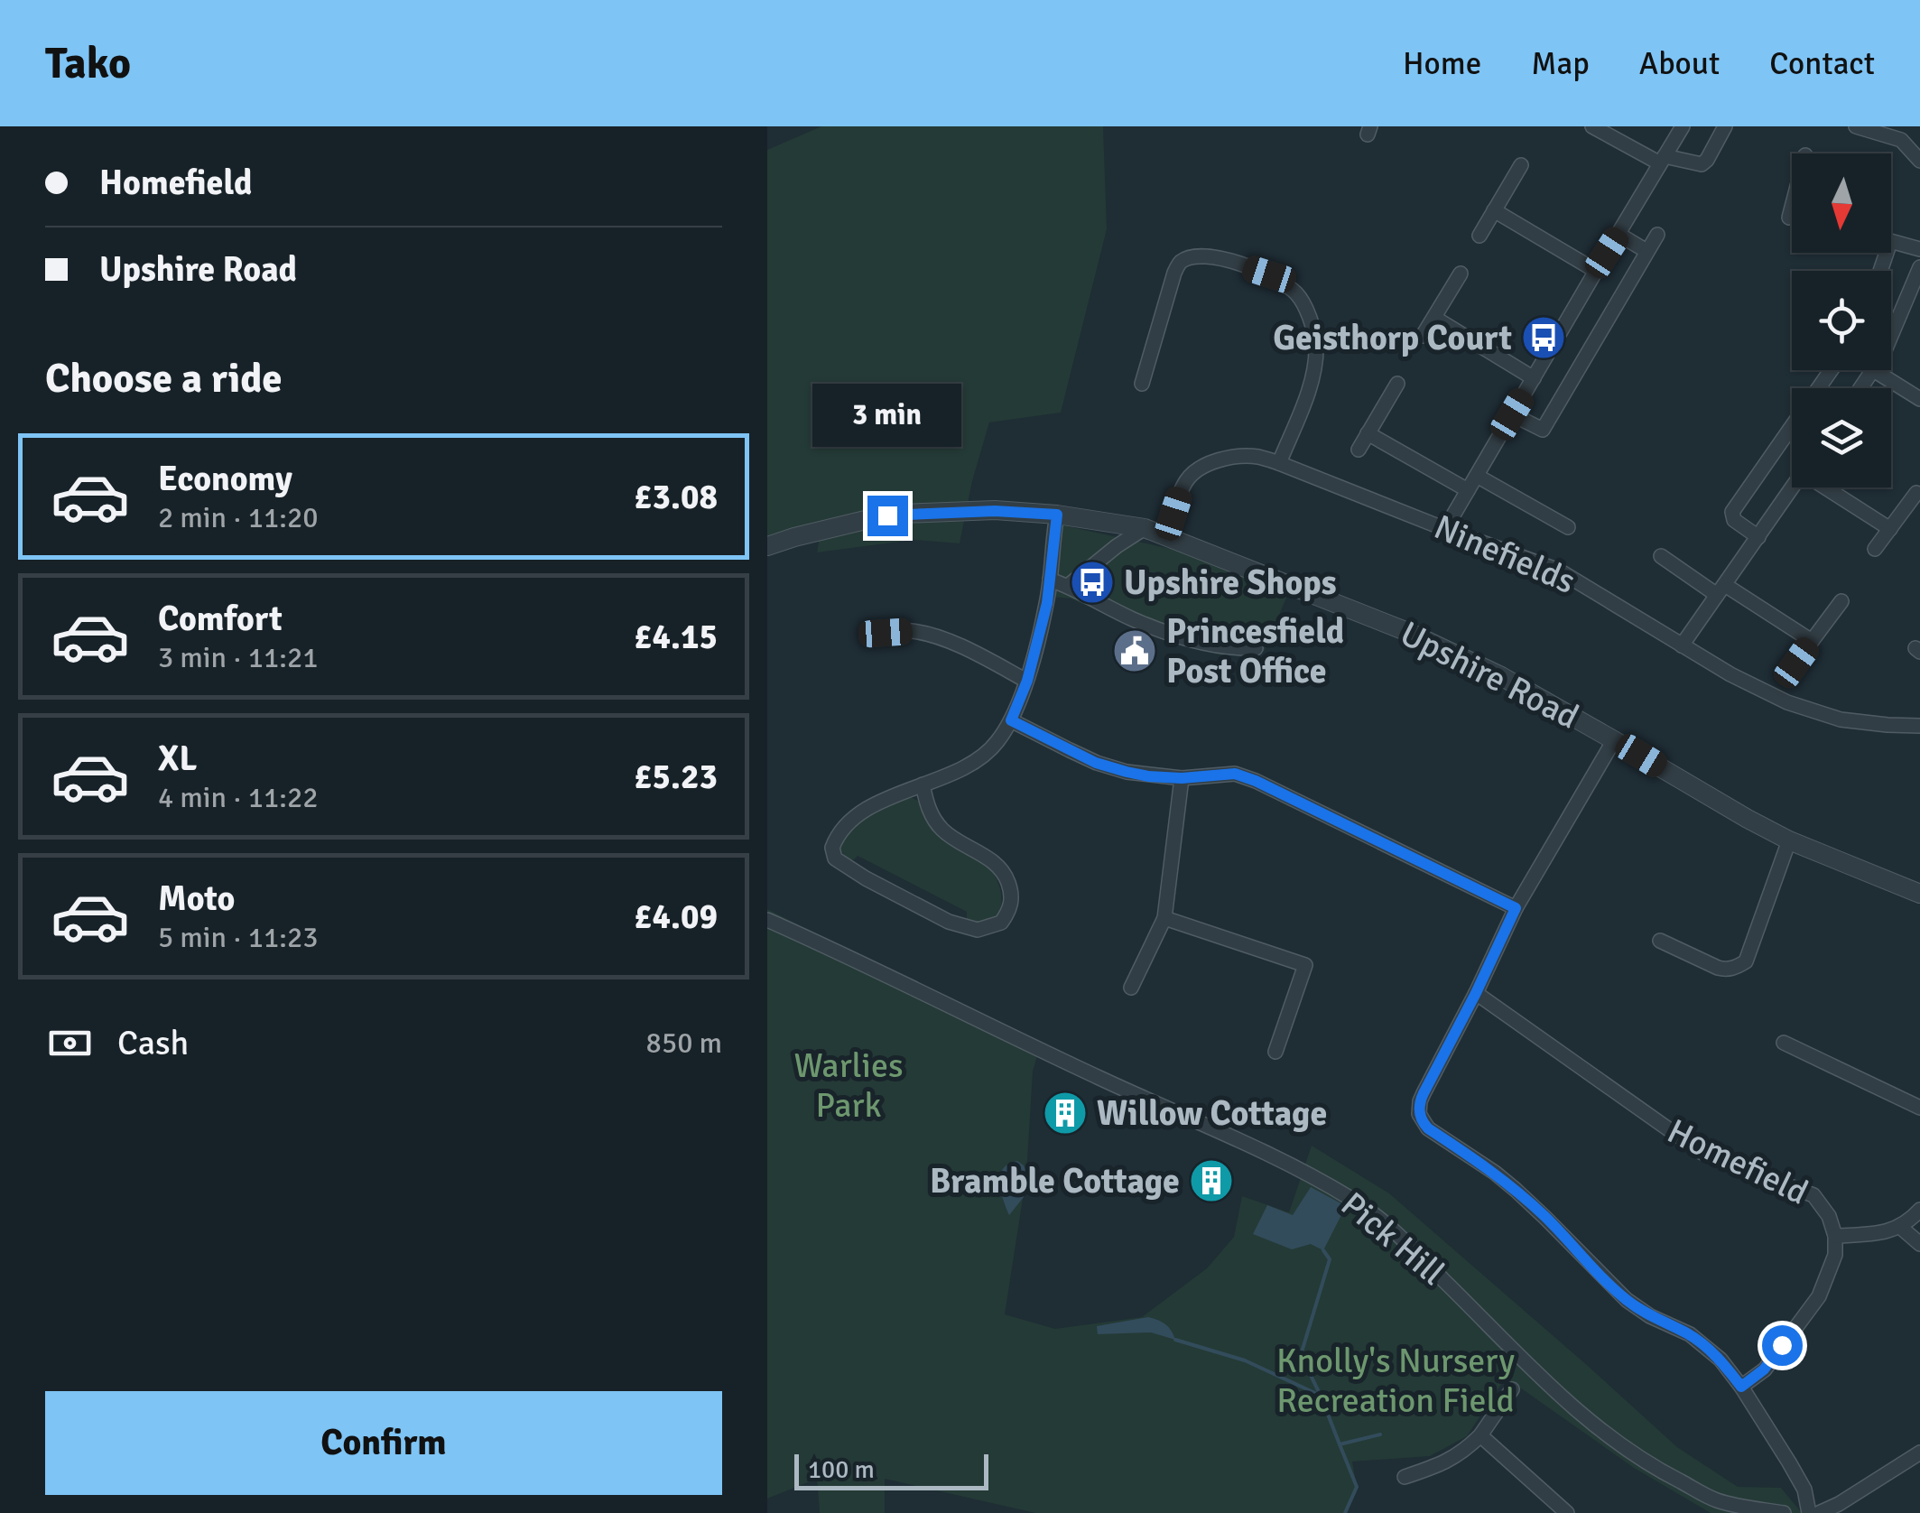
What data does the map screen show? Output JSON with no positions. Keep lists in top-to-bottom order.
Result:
{
  "streets": {
    "street": [
      "Ninefields",
      "Upshire Road",
      "Homefield",
      "Pick Hill"
    ]
  },
  "crossings": [
    ["Ninefields", "Upshire Road"]
  ],
  "parks": ["Warlies Park", "Knolly's Nursery Recreation Field"],
  "places": {
    "bus stop": ["Geisthorp Court", "Upshire Shops"],
    "public building": ["Princesfield Post Office"],
    "building": ["Willow Cottage", "Bramble Cottage"]
  },
  "scale_bar": "100 m",
  "north": "bottom",
  "page": {
    "header": "Tako",
    "nav": [
      "Home",
      "Map",
      "About",
      "Contact"
    ],
    "banner": ["Homefield", "Upshire Road"],
    "heading": "Choose a ride",
    "bubble": "3 min",
    "list": [
      {
        "name": "Economy",
        "note": "2 min · 11:20",
        "value": "£3.08"
      },
      {
        "name": "Comfort",
        "note": "3 min · 11:21",
        "value": "£4.15"
      },
      {
        "name": "XL",
        "note": "4 min · 11:22",
        "value": "£5.23"
      },
      {
        "name": "Moto",
        "note": "5 min · 11:23",
        "value": "£4.09"
      }
    ],
    "pay": ["Cash", "850 m"],
    "buttons": "Confirm",
    "scale": "100 m"
  }
}
